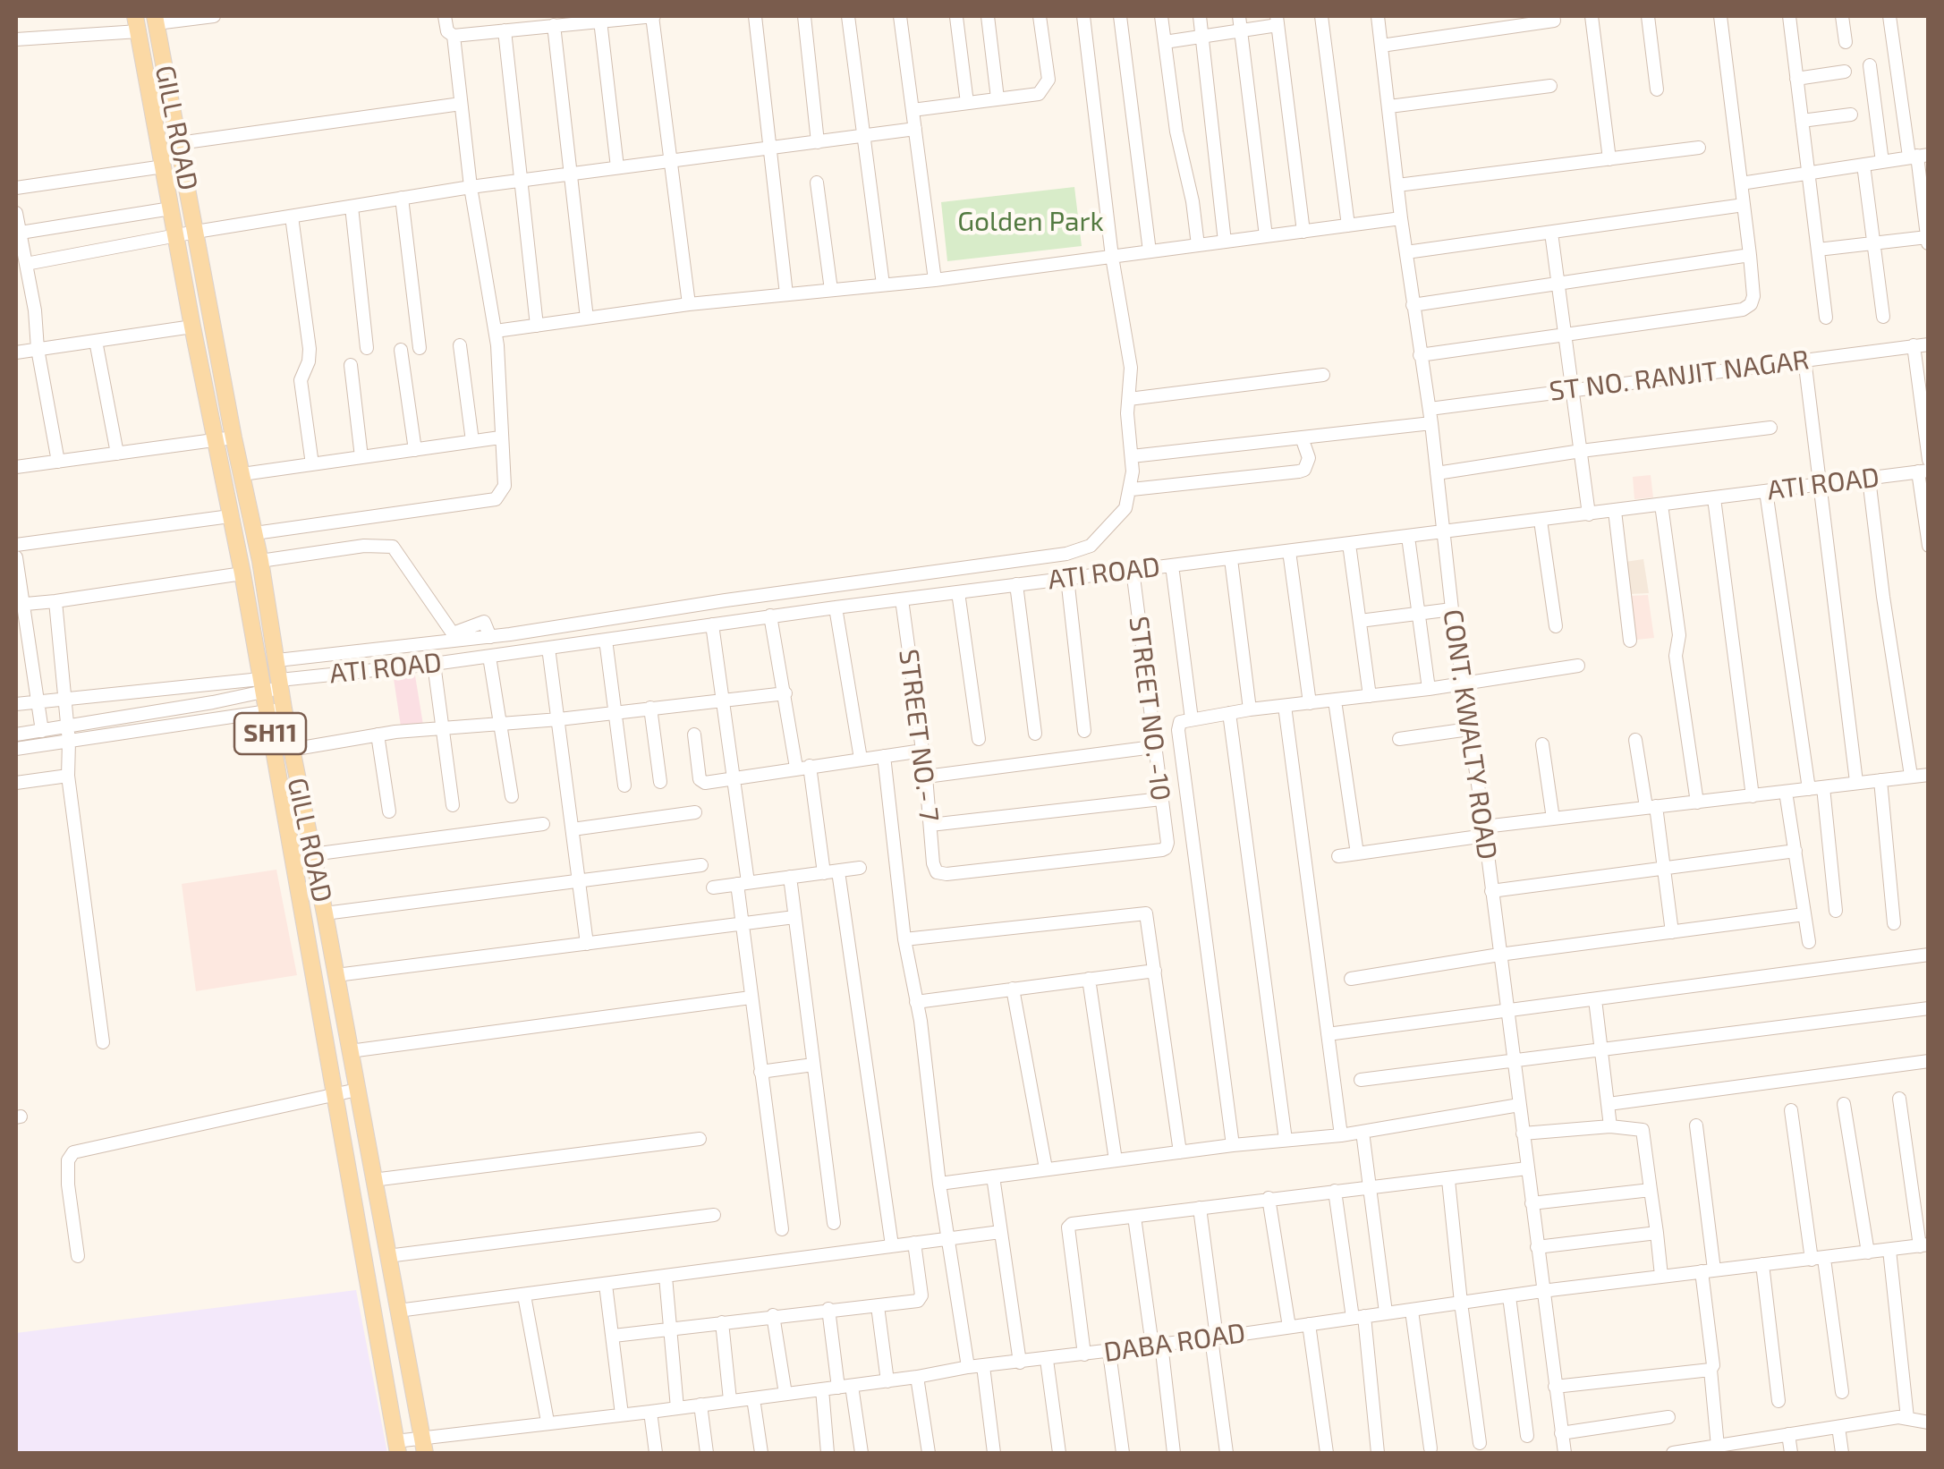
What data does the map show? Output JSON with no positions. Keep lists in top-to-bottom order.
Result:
{
  "streets": {
    "main road": ["GILL ROAD", "SH11"],
    "street": [
      "ST NO. RANJIT NAGAR",
      "ATI ROAD",
      "STREET NO. -10",
      "CONT. KWALTY ROAD",
      "STREET NO.- 7",
      "DABA ROAD"
    ]
  },
  "crossings": [
    ["GILL ROAD", "ATI ROAD"],
    ["GILL ROAD", "DABA ROAD"],
    ["ST NO. RANJIT NAGAR", "CONT. KWALTY ROAD"],
    ["ATI ROAD", "STREET NO. -10"],
    ["ATI ROAD", "CONT. KWALTY ROAD"],
    ["ATI ROAD", "STREET NO.- 7"],
    ["STREET NO. -10", "STREET NO.- 7"],
    ["CONT. KWALTY ROAD", "DABA ROAD"]
  ],
  "parks": ["Golden Park"]
}
